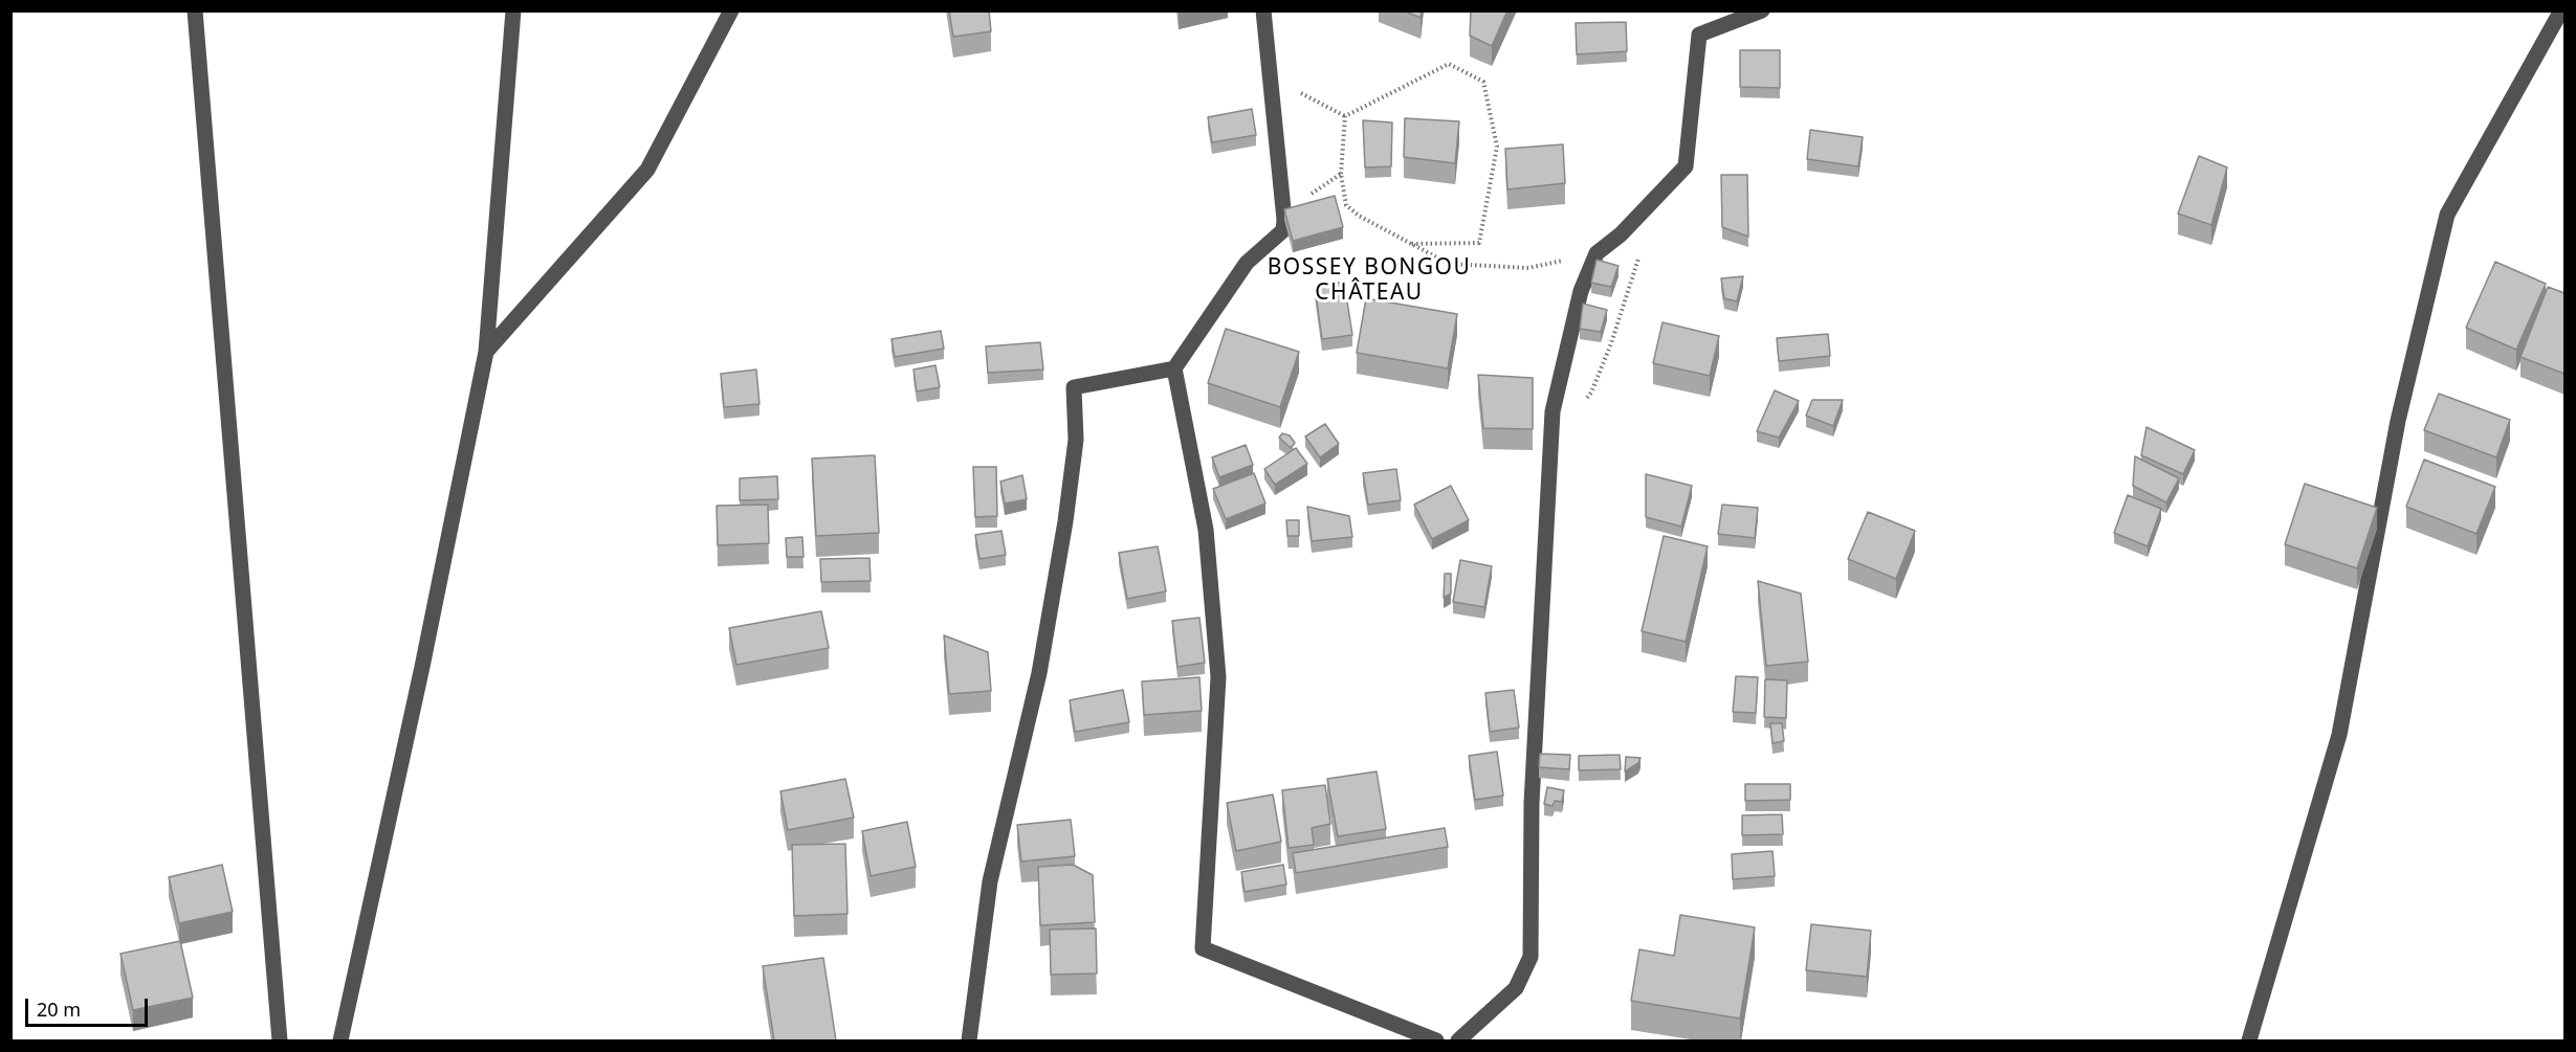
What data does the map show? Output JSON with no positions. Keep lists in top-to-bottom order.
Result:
{
  "districts": ["BOSSEY BONGOU CHÂTEAU"],
  "scale_bar": "20 m"
}
